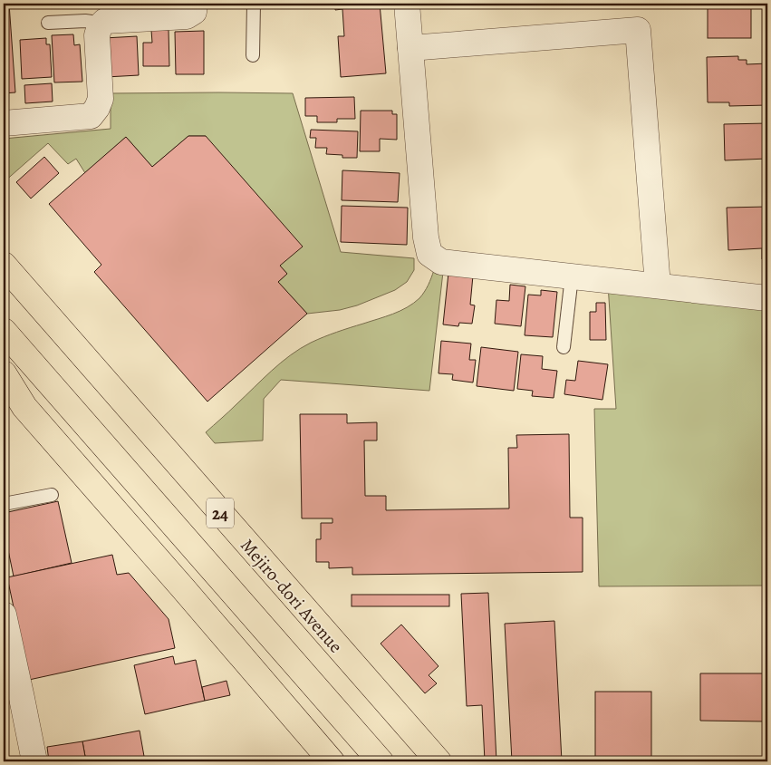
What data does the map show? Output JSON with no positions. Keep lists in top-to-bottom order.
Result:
{
  "streets": {
    "main road": ["24", "Mejiro-dori Avenue"]
  }
}
